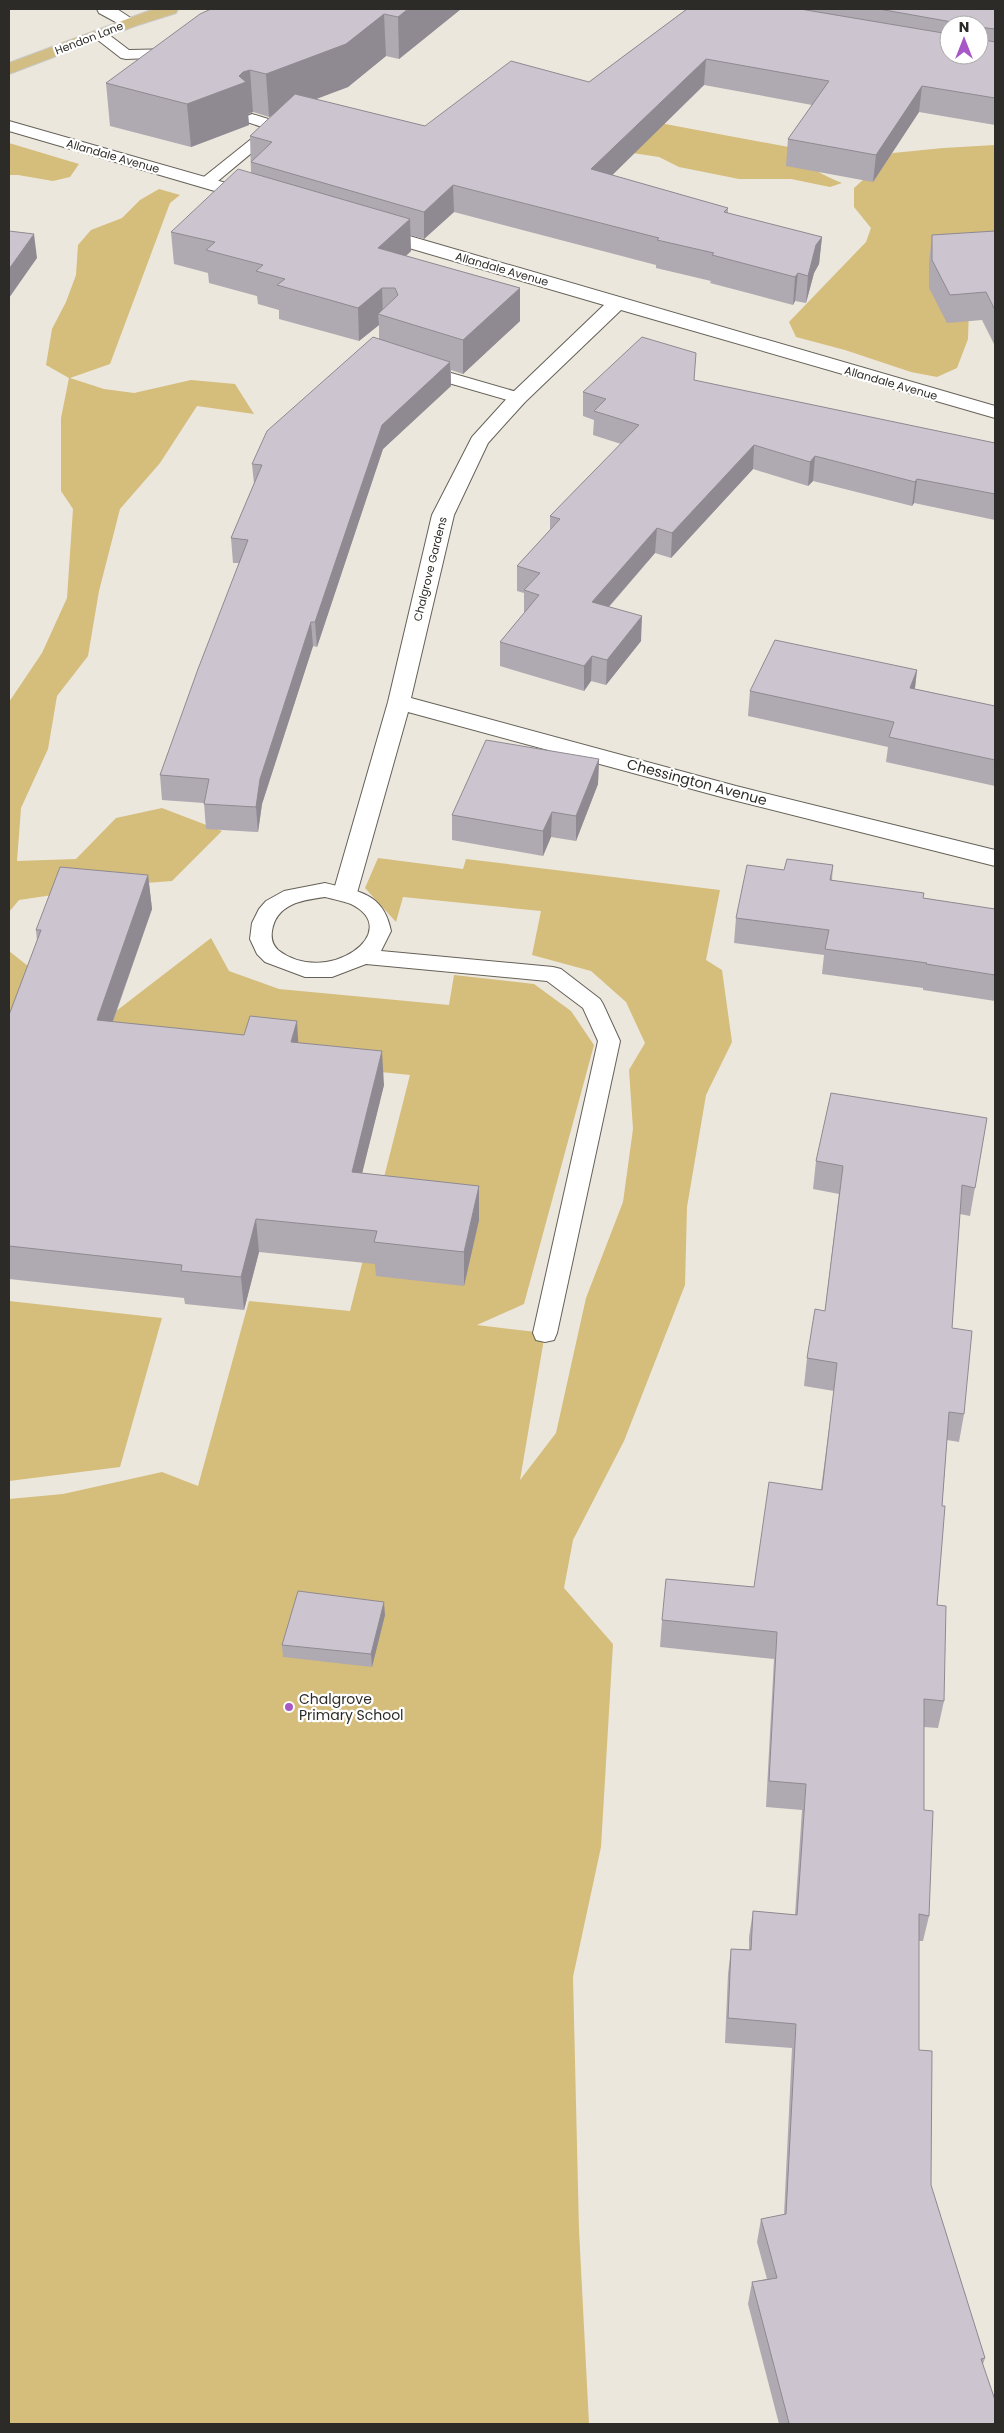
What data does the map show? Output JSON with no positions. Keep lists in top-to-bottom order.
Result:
{
  "streets": {
    "main road": ["Hendon Lane"],
    "street": ["Allandale Avenue", "Chalgrove Gardens", "Chessington Avenue"]
  },
  "crossings": [
    ["Allandale Avenue", "Chalgrove Gardens"],
    ["Chalgrove Gardens", "Chessington Avenue"]
  ],
  "places": ["Chalgrove Primary School"],
  "north": "top"
}
